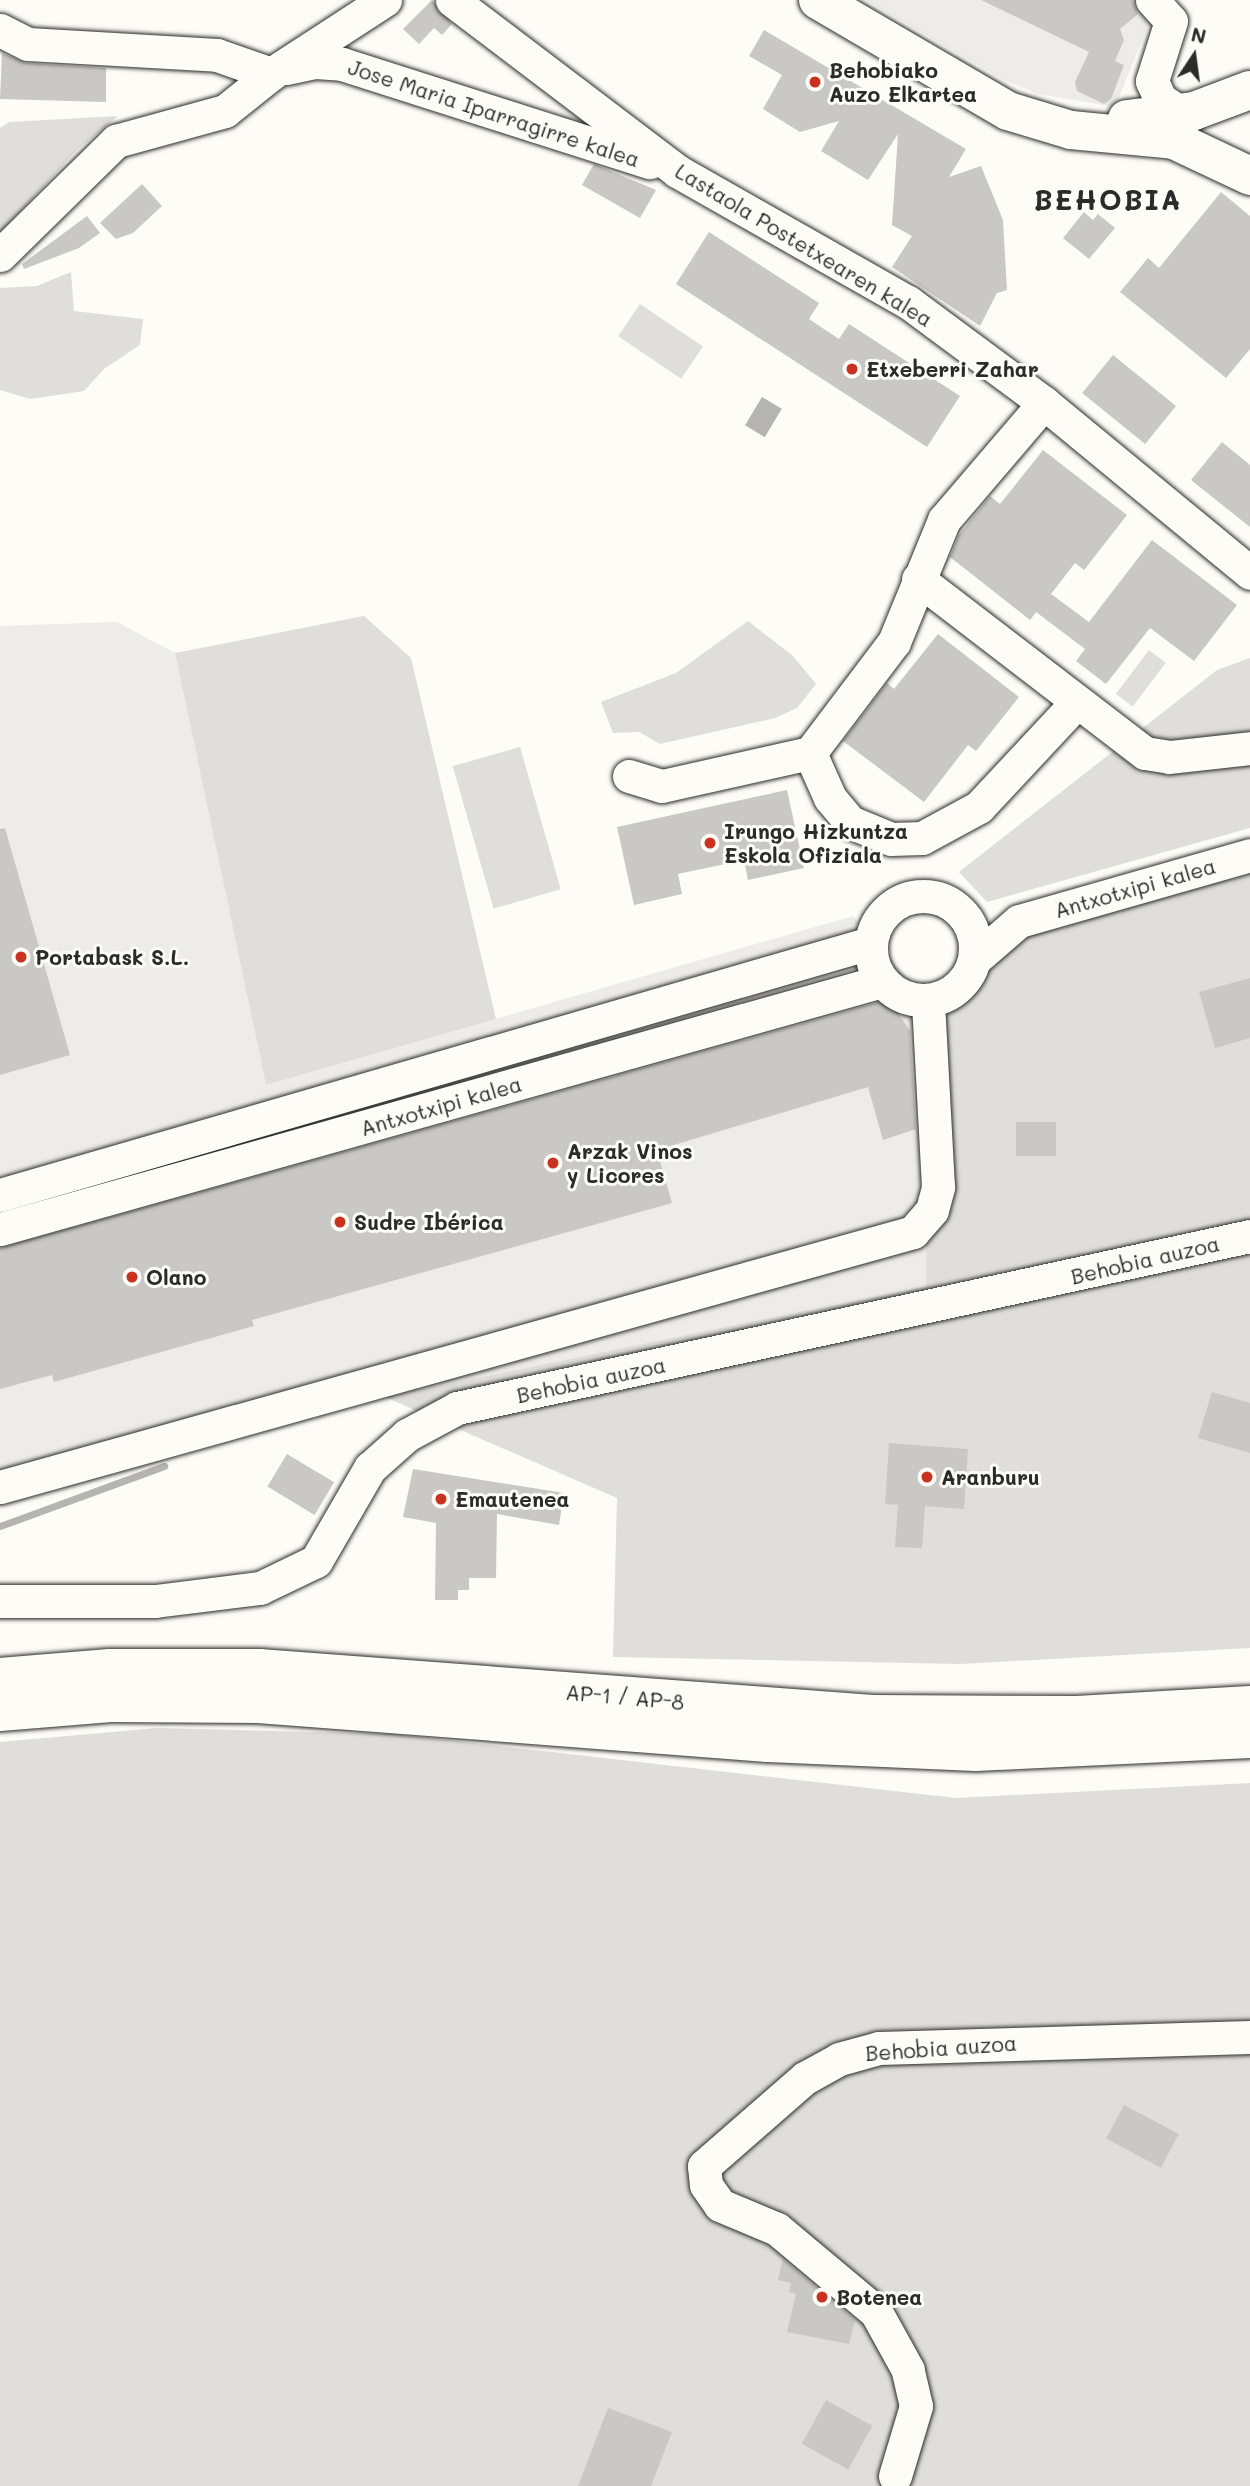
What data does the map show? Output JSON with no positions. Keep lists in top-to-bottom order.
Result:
{
  "streets": {
    "main road": ["AP-1 / AP-8"],
    "street": [
      "Jose Maria Iparragirre kalea",
      "Lastaola Postetxearen kalea",
      "Antxotxipi kalea",
      "Behobia auzoa"
    ]
  },
  "crossings": [
    ["Jose Maria Iparragirre kalea", "Lastaola Postetxearen kalea"]
  ],
  "districts": ["BEHOBIA"],
  "places": [
    "Behobiako Auzo Elkartea",
    "Etxeberri Zahar",
    "Irungo Hizkuntza Eskola Ofiziala",
    "Portabask S.L.",
    "Arzak Vinos y Licores",
    "Sudre Ibérica",
    "Olano",
    "Aranburu",
    "Emautenea",
    "Botenea"
  ],
  "north": "top"
}
